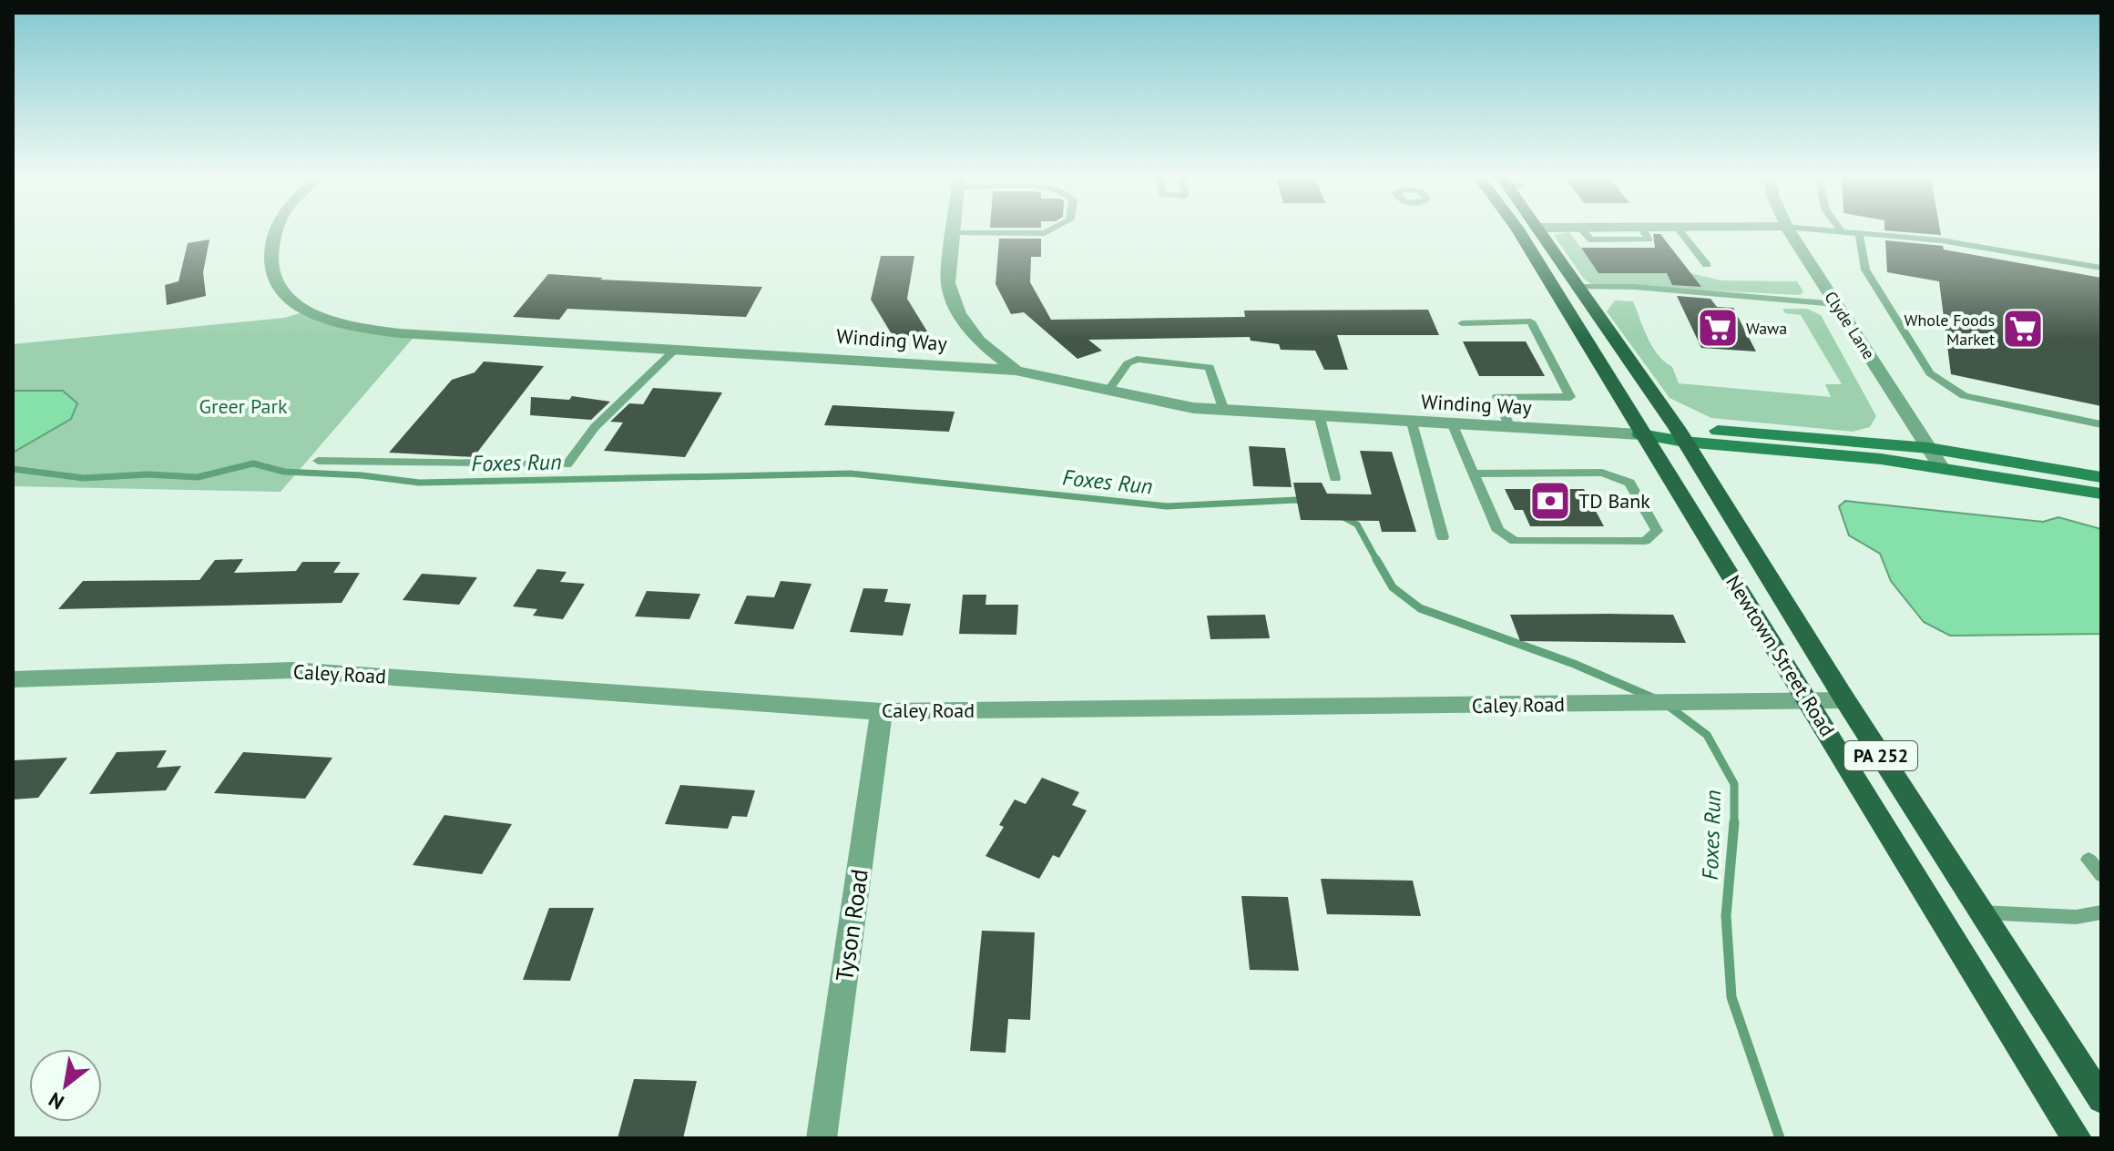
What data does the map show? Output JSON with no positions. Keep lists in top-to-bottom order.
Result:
{
  "streets": {
    "main road": ["Winding Way", "Newtown Street Road", "PA 252"],
    "street": ["Clyde Lane", "Caley Road", "Tyson Road"]
  },
  "crossings": [
    ["Clyde Lane", "Winding Way"],
    ["Winding Way", "Newtown Street Road"],
    ["Newtown Street Road", "Caley Road"],
    ["Caley Road", "Tyson Road"]
  ],
  "water": ["Foxes Run"],
  "parks": ["Greer Park"],
  "places": {
    "supermarket": ["Wawa", "Whole Foods Market"],
    "bank": ["TD Bank"]
  },
  "north": "bottom left"
}
